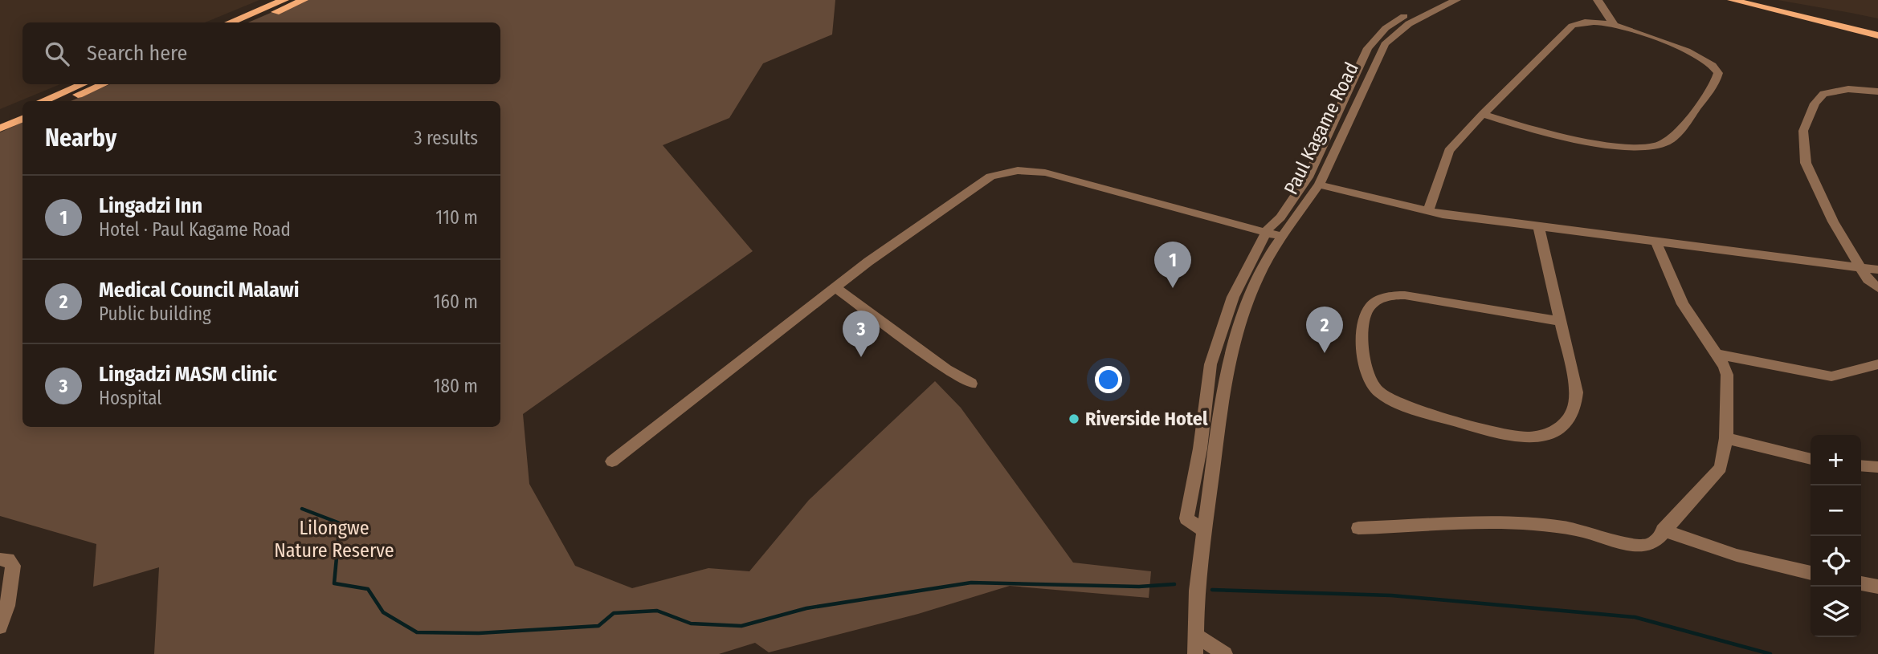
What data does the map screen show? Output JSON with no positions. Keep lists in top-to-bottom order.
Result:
{
  "streets": {
    "street": ["Paul Kagame Road"]
  },
  "parks": ["Lilongwe Nature Reserve"],
  "places": ["Riverside Hotel"],
  "page": {
    "search": "Search here",
    "heading": ["Nearby", "3 results"],
    "list": [
      {
        "mark": "1",
        "name": "Lingadzi Inn",
        "note": "Hotel · Paul Kagame Road",
        "value": "110 m"
      },
      {
        "mark": "2",
        "name": "Medical Council Malawi",
        "note": "Public building",
        "value": "160 m"
      },
      {
        "mark": "3",
        "name": "Lingadzi MASM clinic",
        "note": "Hospital",
        "value": "180 m"
      }
    ],
    "pins": ["1", "2", "3"],
    "map_buttons": ["+", "−"]
  }
}
